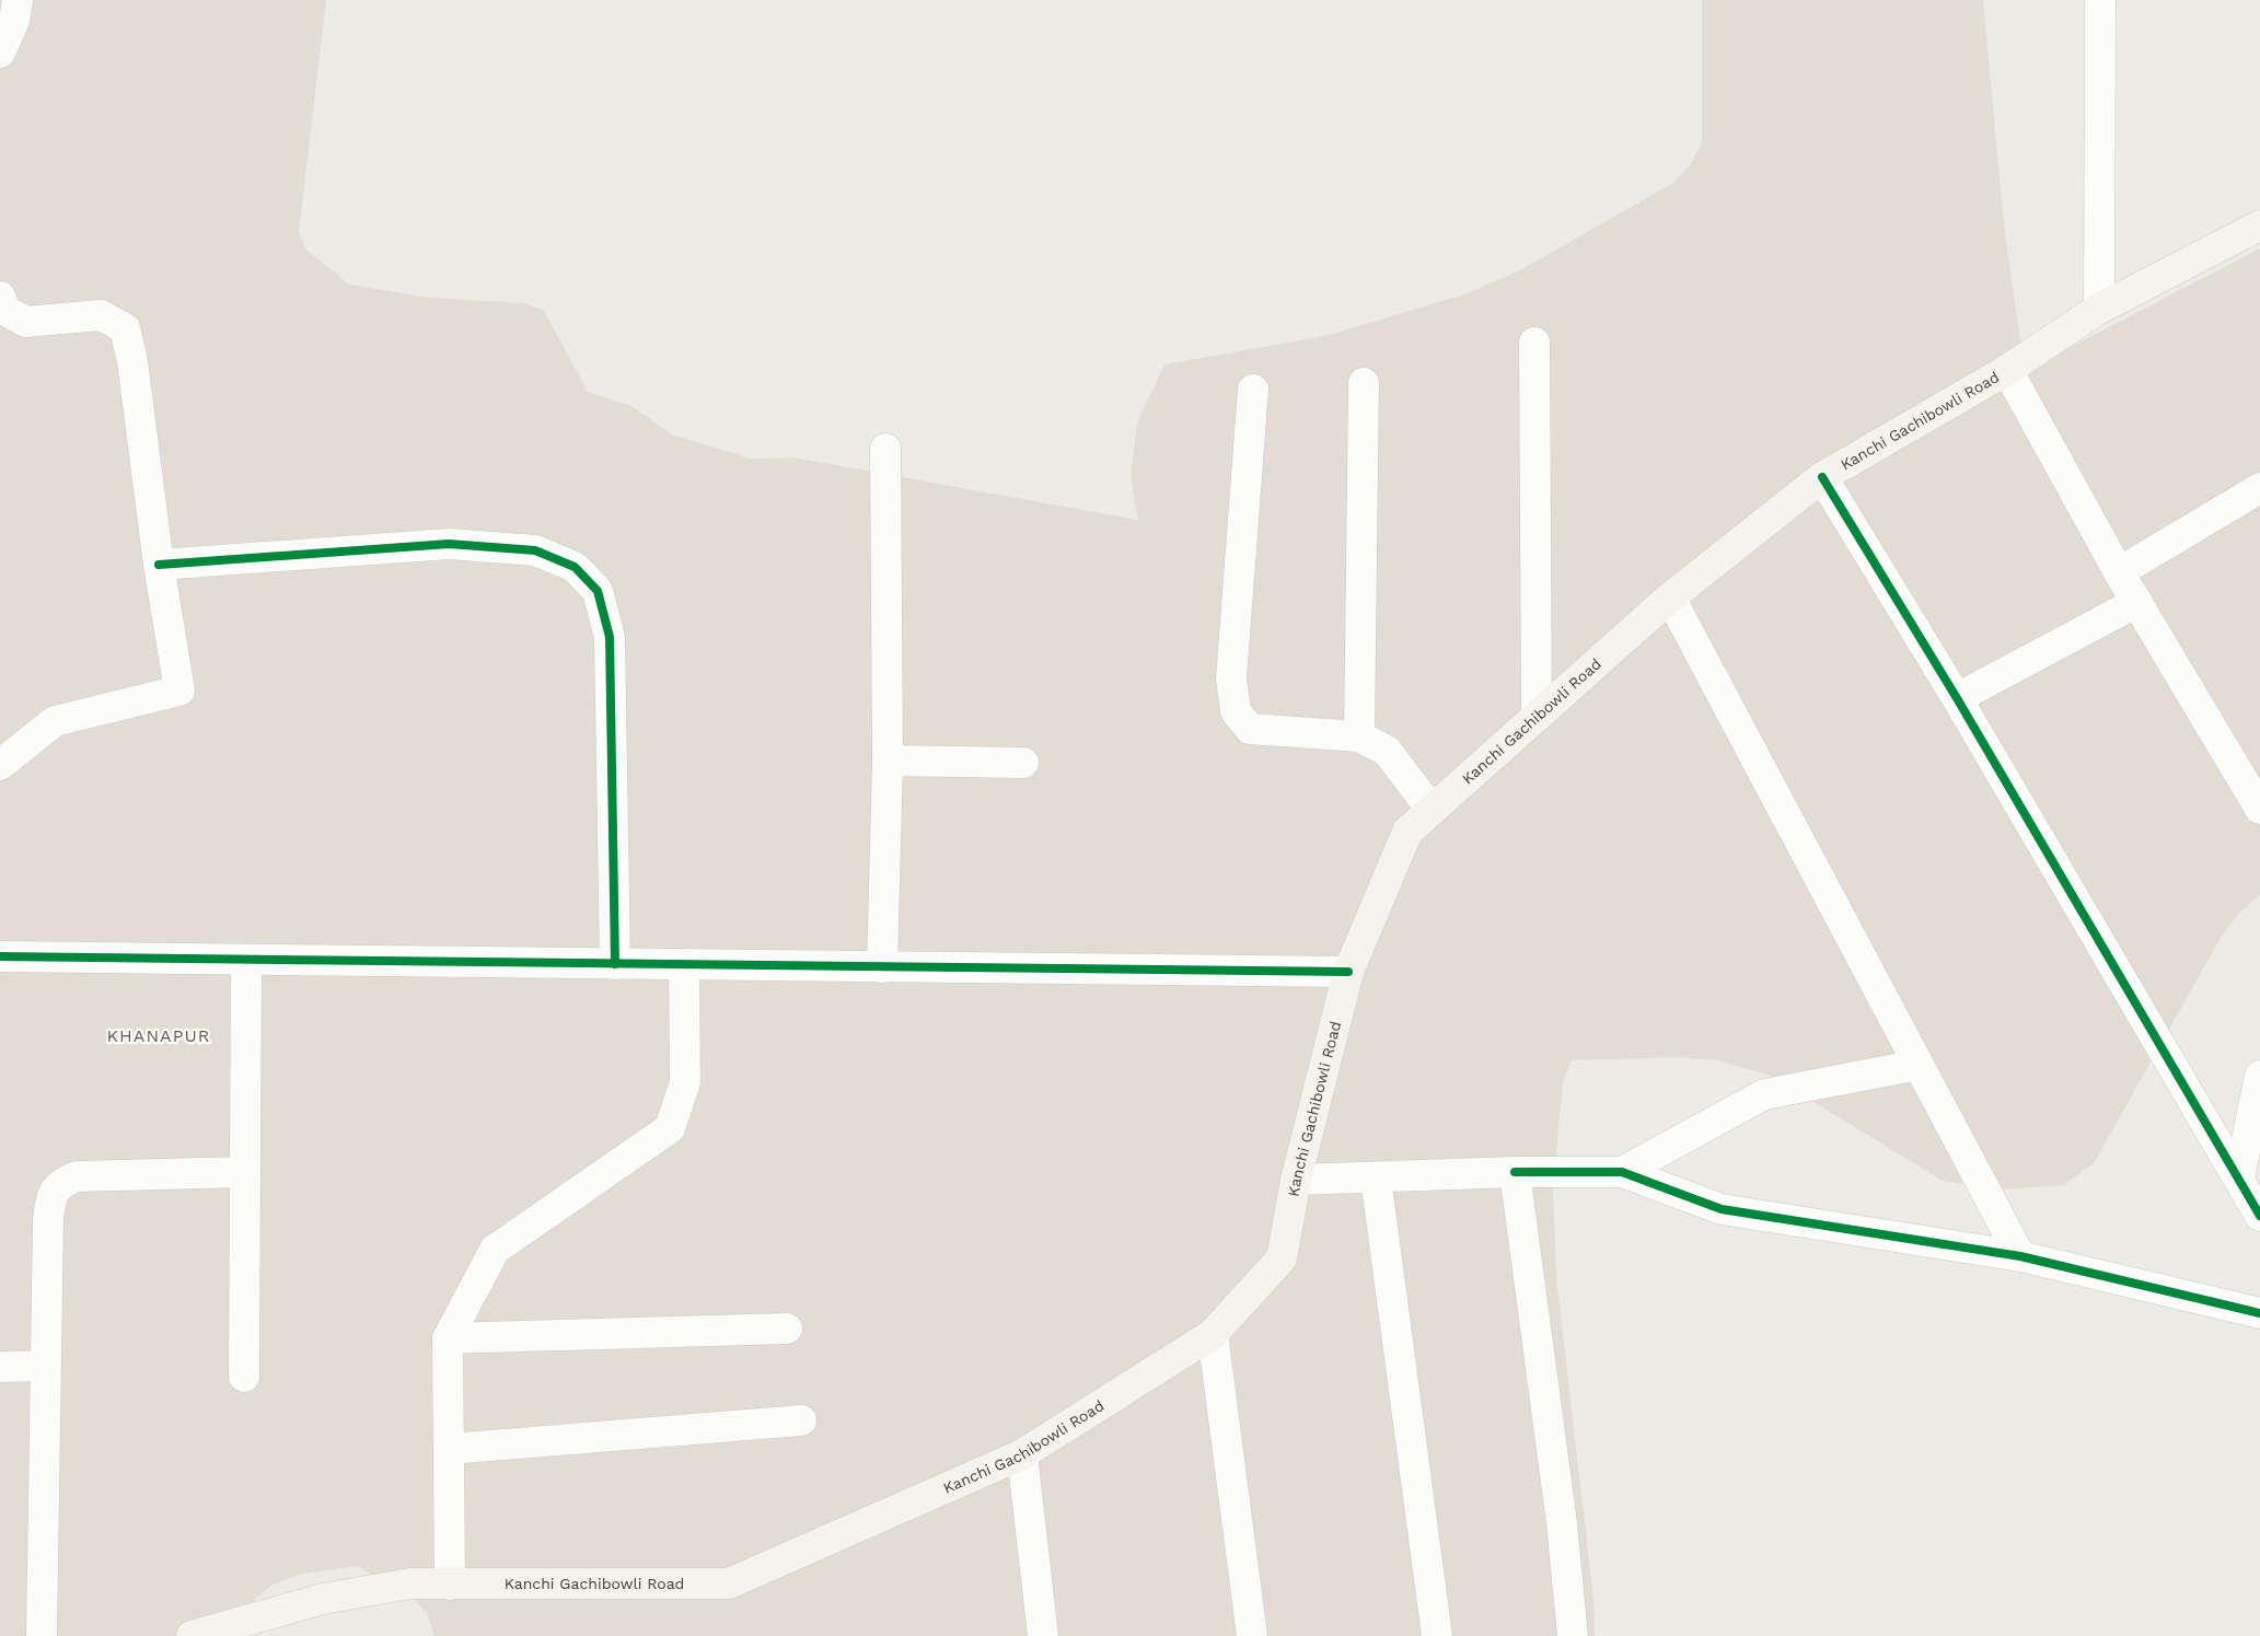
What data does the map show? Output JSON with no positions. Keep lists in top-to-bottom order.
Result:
{
  "streets": {
    "main road": ["Kanchi Gachibowli Road"]
  },
  "districts": ["KHANAPUR"]
}
